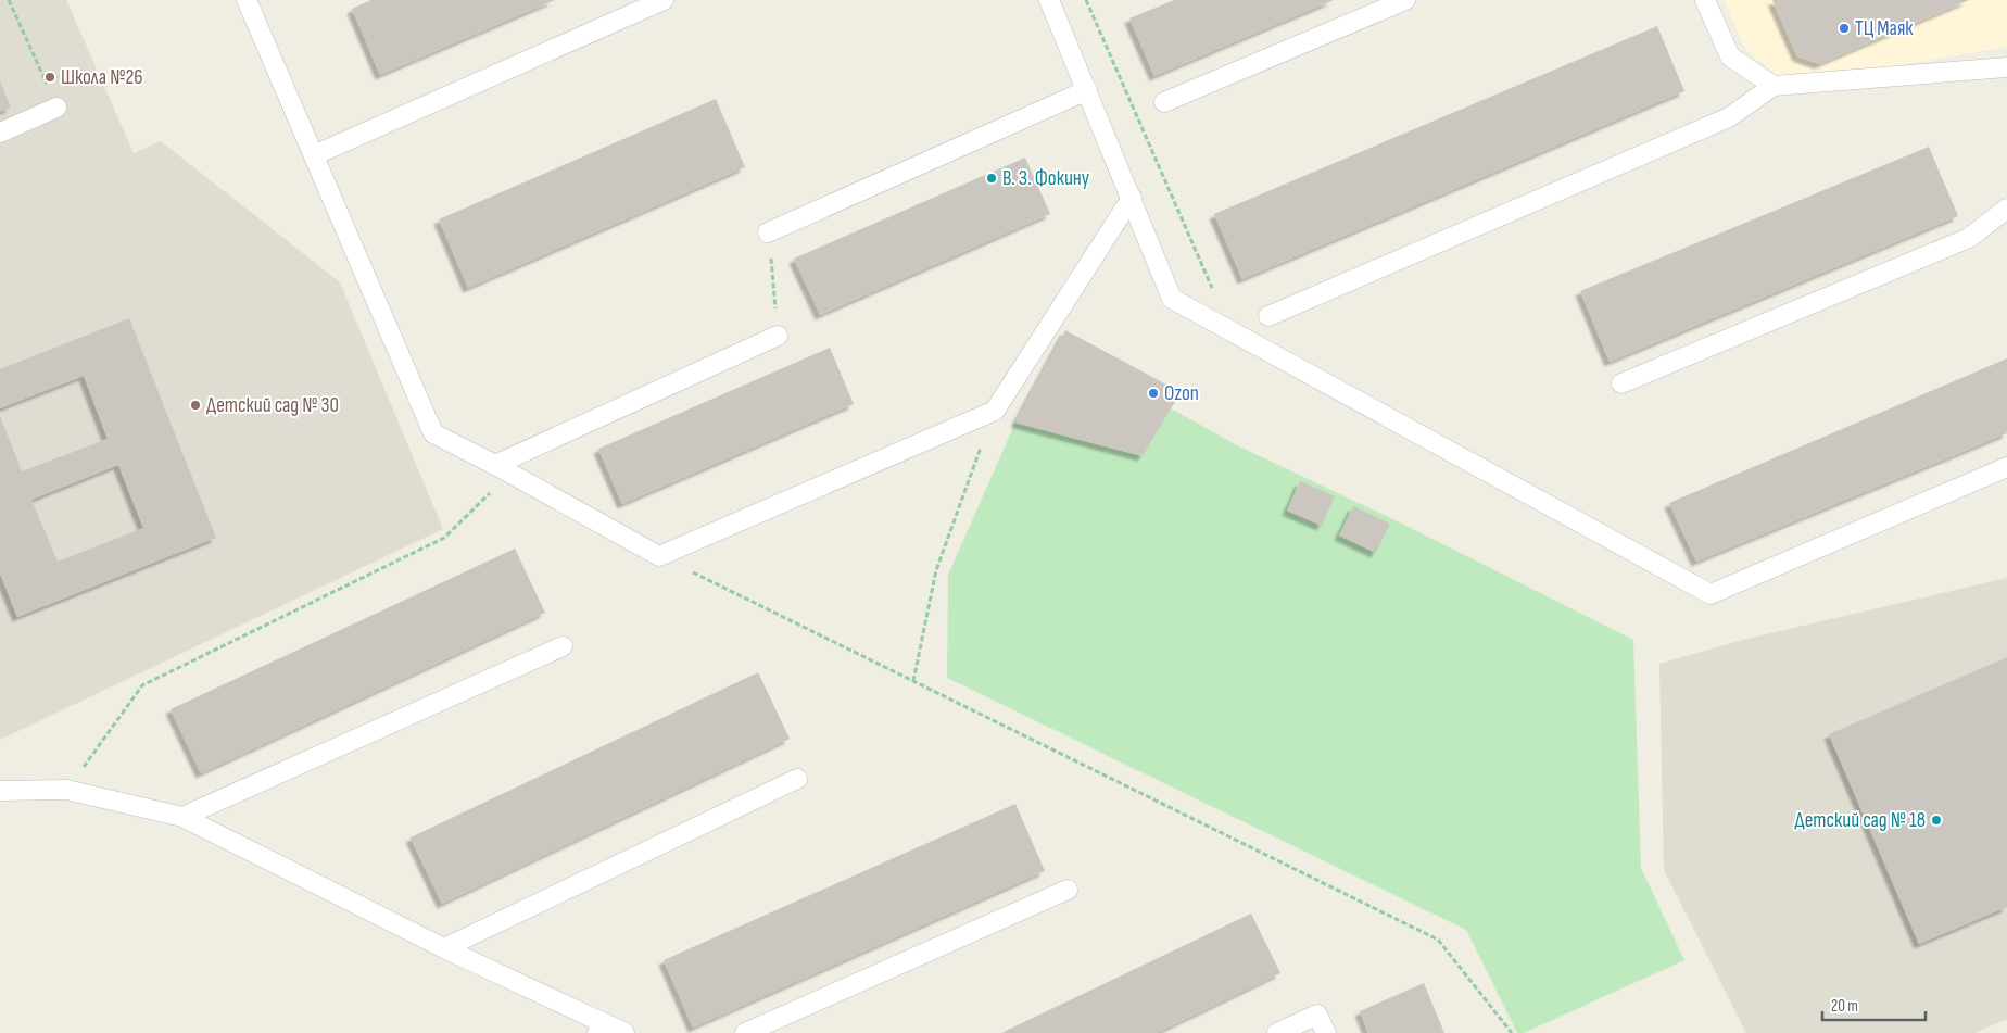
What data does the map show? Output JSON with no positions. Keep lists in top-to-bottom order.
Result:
{
  "places": [
    "ТЦ Маяк",
    "Школа №26",
    "В. З. Фокину",
    "Ozon",
    "Детский сад № 30",
    "Детский сад № 18"
  ],
  "scale_bar": "20 m"
}
